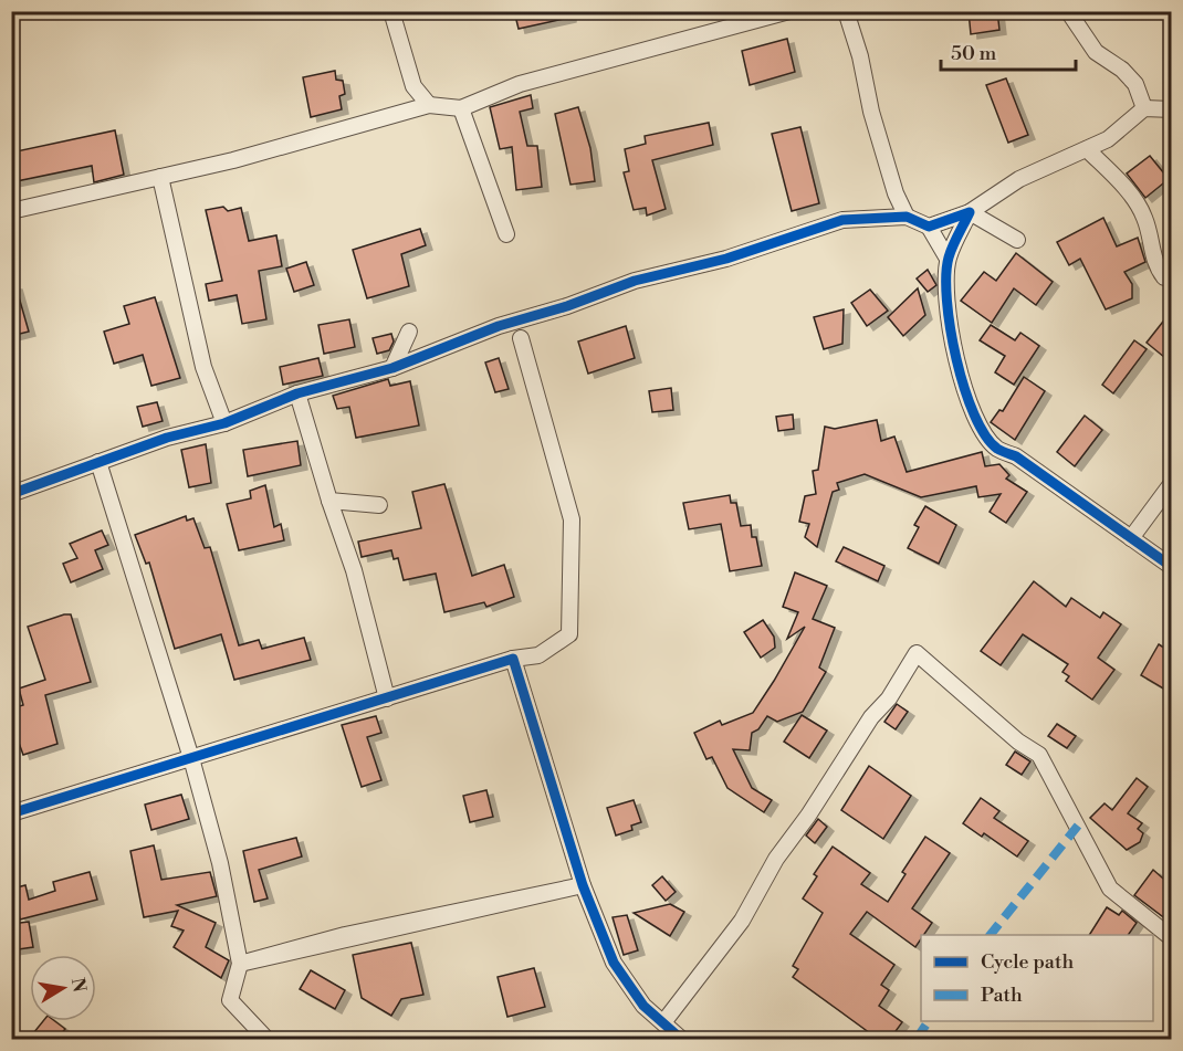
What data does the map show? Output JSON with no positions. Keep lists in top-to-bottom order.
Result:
{
  "legend": ["Cycle path", "Path"],
  "scale_bar": "50 m",
  "north": "right"
}
